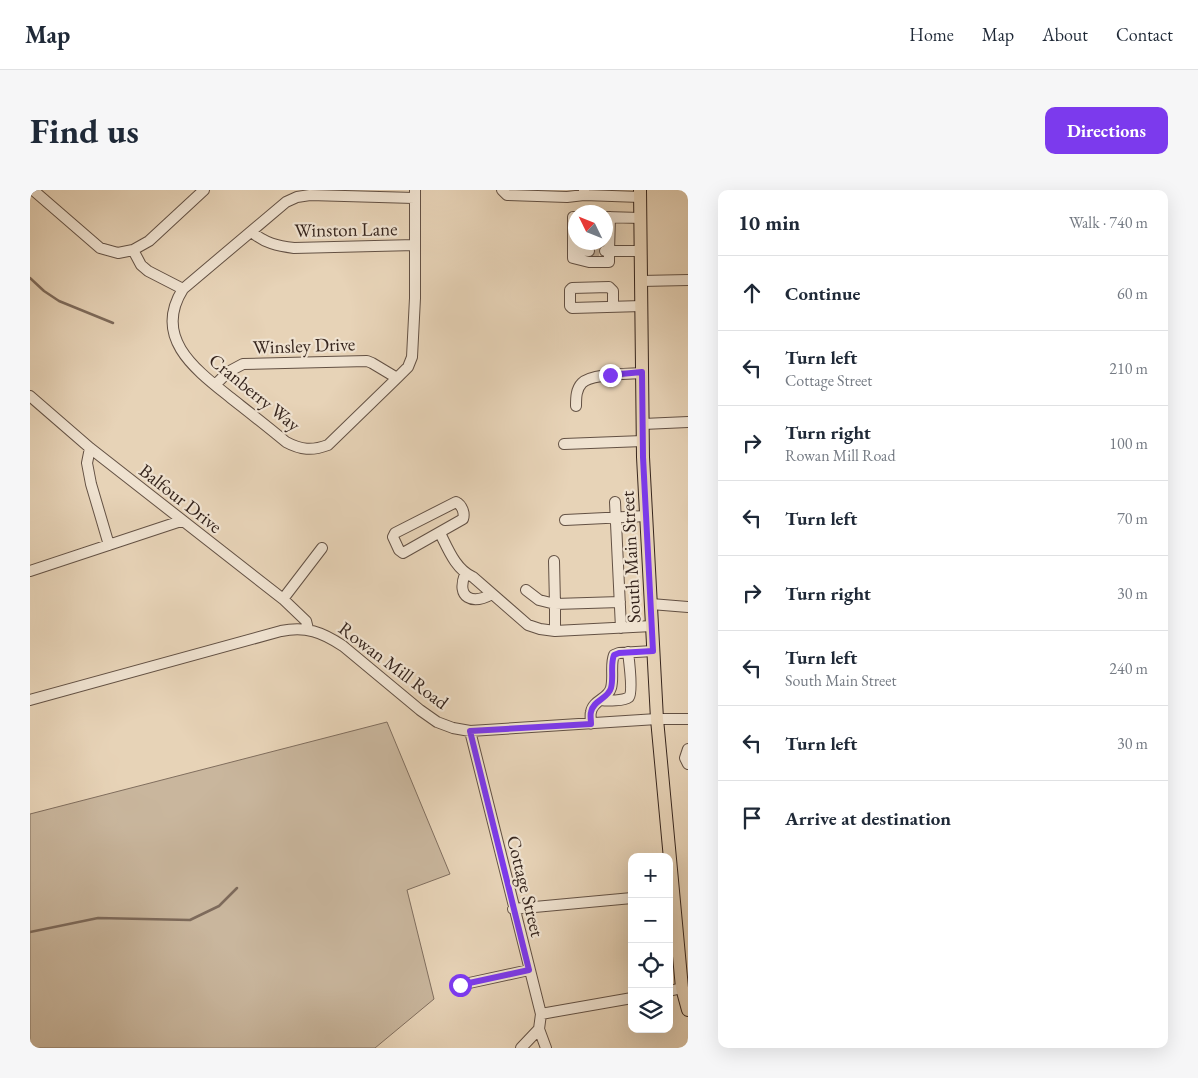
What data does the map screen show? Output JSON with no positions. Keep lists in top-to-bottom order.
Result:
{
  "streets": {
    "main road": ["South Main Street"],
    "street": [
      "Winston Lane",
      "Winsley Drive",
      "Cranberry Way",
      "Balfour Drive",
      "Rowan Mill Road",
      "Cottage Street"
    ]
  },
  "crossings": [
    ["Winston Lane", "Cranberry Way"],
    ["Winsley Drive", "Cranberry Way"],
    ["Balfour Drive", "Rowan Mill Road"],
    ["South Main Street", "Rowan Mill Road"],
    ["Rowan Mill Road", "Cottage Street"]
  ],
  "north": "top left",
  "page": {
    "header": "Map",
    "nav": [
      "Home",
      "Map",
      "About",
      "Contact"
    ],
    "buttons": "Directions",
    "title": "Find us",
    "heading": ["10 min", "Walk · 740 m"],
    "list": [
      ["Continue", "60 m"],
      ["Turn left", "Cottage Street", "210 m"],
      ["Turn right", "Rowan Mill Road", "100 m"],
      ["Turn left", "70 m"],
      ["Turn right", "30 m"],
      ["Turn left", "South Main Street", "240 m"],
      ["Turn left", "30 m"],
      "Arrive at destination"
    ],
    "map_buttons": ["+", "−"]
  }
}
